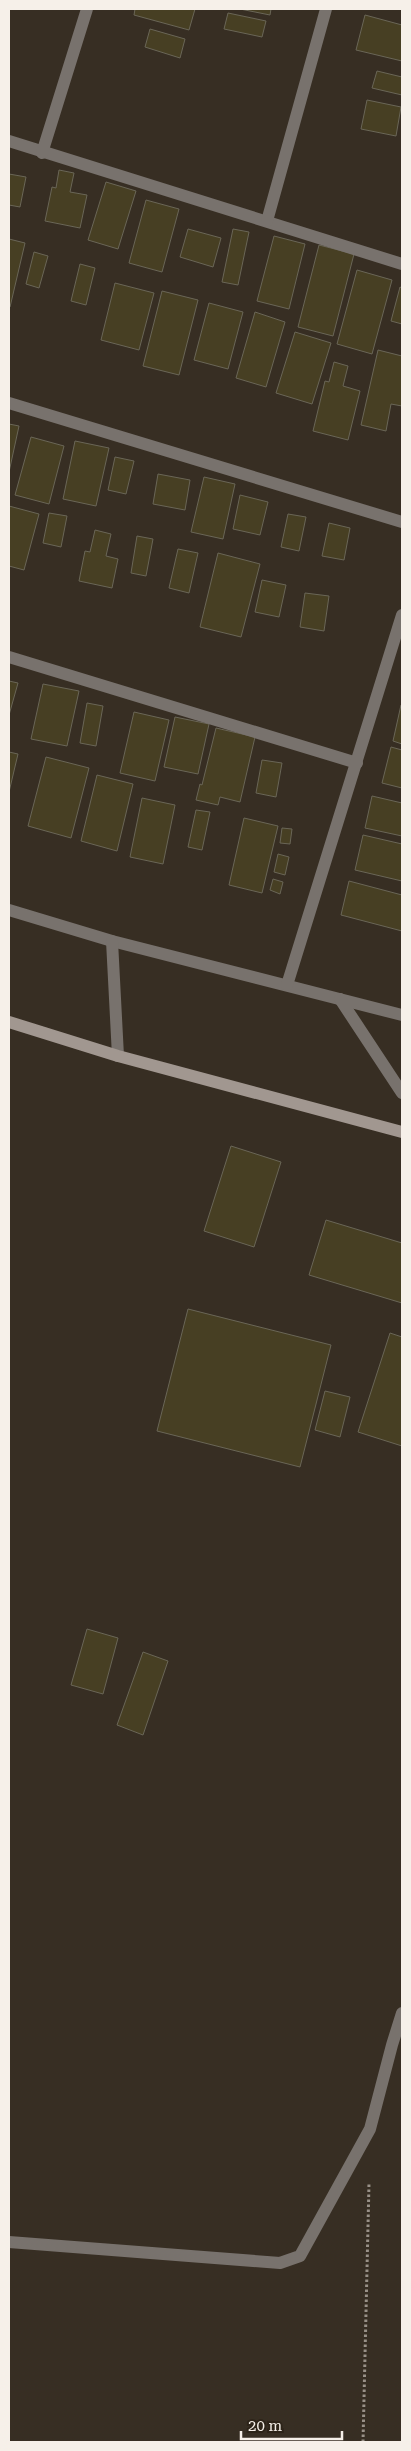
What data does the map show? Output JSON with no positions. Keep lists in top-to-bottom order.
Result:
{
  "scale_bar": "20 m"
}
